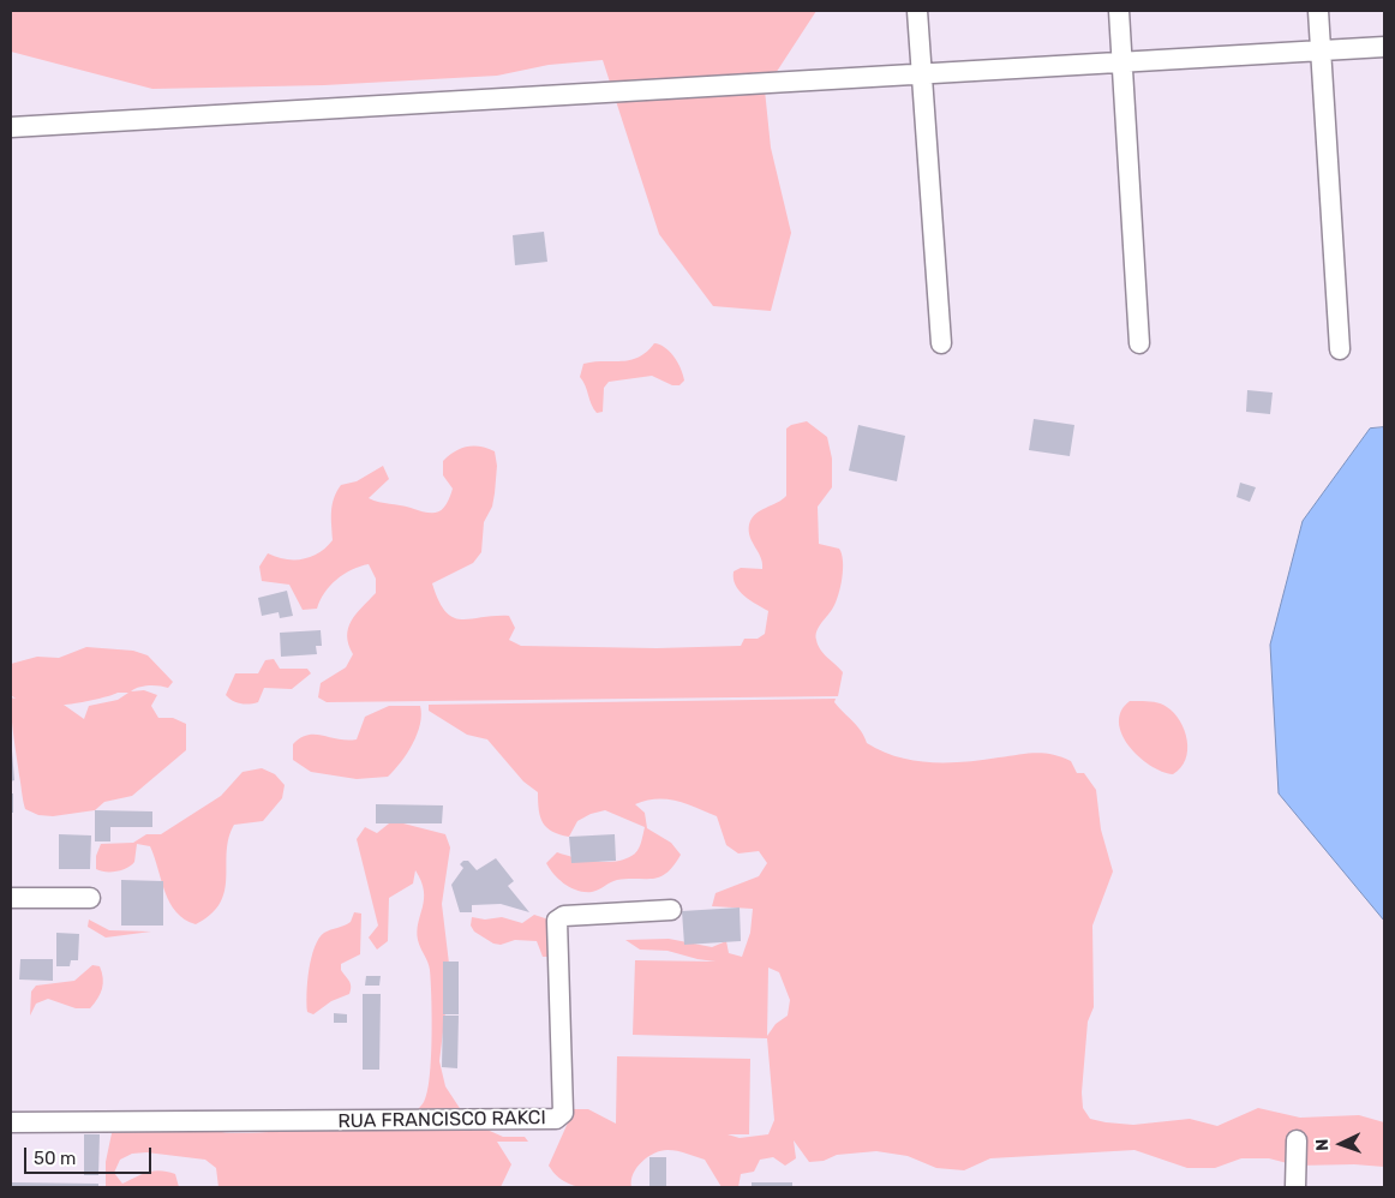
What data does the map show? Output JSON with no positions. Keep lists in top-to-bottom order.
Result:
{
  "streets": {
    "street": ["RUA FRANCISCO RAKCI"]
  },
  "scale_bar": "50 m",
  "north": "left"
}
